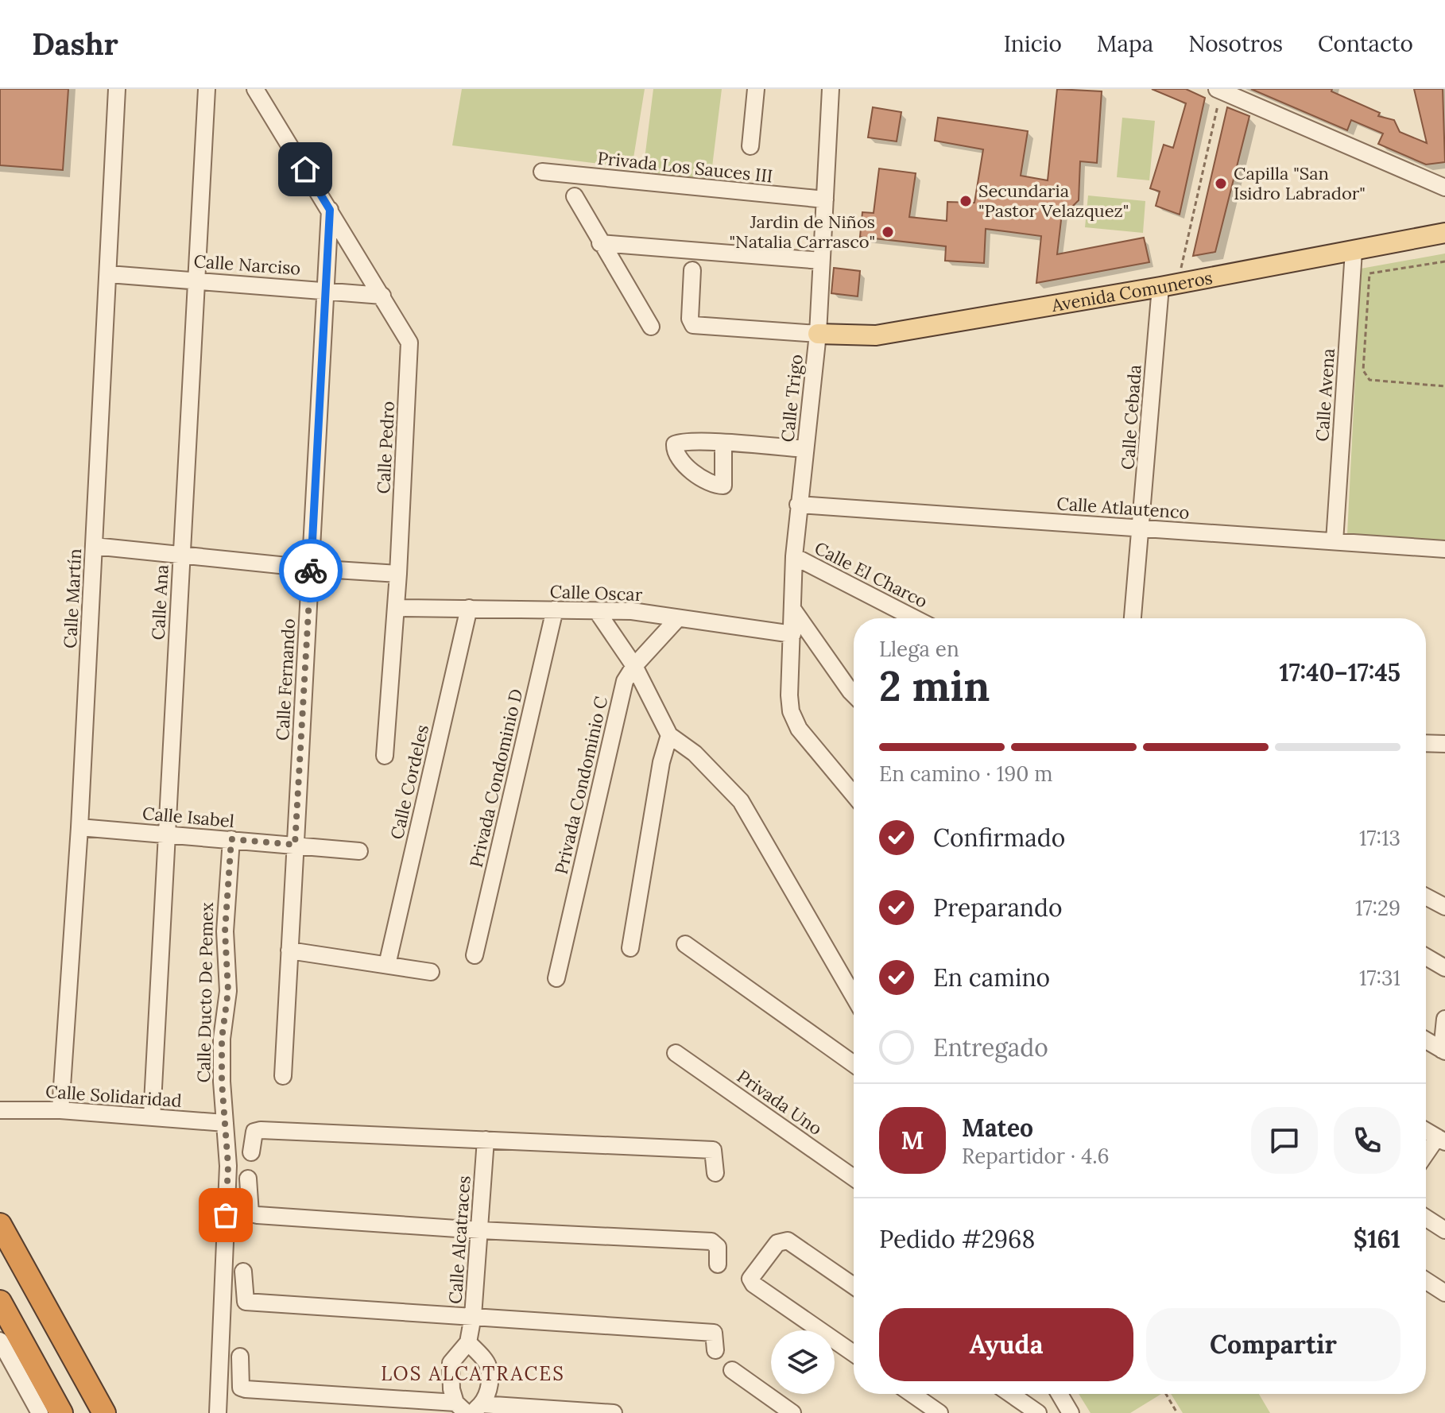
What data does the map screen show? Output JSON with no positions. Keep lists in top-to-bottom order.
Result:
{
  "streets": {
    "main road": ["Avenida Comuneros"],
    "street": [
      "Privada Los Sauces III",
      "Calle Narciso",
      "Calle Avena",
      "Calle Trigo",
      "Calle Cebada",
      "Calle Pedro",
      "Calle Atlautenco",
      "Calle El Charco",
      "Calle Oscar",
      "Calle Martín",
      "Calle Ana",
      "Calle Fernando",
      "Privada Condominio D",
      "Calle Cordeles",
      "Privada Condominio C",
      "Calle Isabel",
      "Calle Ducto De Pemex",
      "Calle Solidaridad",
      "Privada Uno",
      "Calle Alcatraces"
    ]
  },
  "crossings": [
    ["Privada Los Sauces III", "Calle Trigo"],
    ["Calle Narciso", "Calle Pedro"],
    ["Calle Narciso", "Calle Martín"],
    ["Calle Narciso", "Calle Ana"],
    ["Calle Narciso", "Calle Fernando"],
    ["Avenida Comuneros", "Calle Avena"],
    ["Avenida Comuneros", "Calle Trigo"],
    ["Avenida Comuneros", "Calle Cebada"],
    ["Calle Avena", "Calle Atlautenco"],
    ["Calle Trigo", "Calle Atlautenco"],
    ["Calle Trigo", "Calle El Charco"],
    ["Calle Trigo", "Calle Oscar"],
    ["Calle Cebada", "Calle Atlautenco"],
    ["Calle Pedro", "Calle Oscar"],
    ["Calle Pedro", "Calle Fernando"],
    ["Calle Oscar", "Privada Condominio D"],
    ["Calle Oscar", "Calle Cordeles"],
    ["Calle Oscar", "Privada Condominio C"],
    ["Calle Martín", "Calle Isabel"],
    ["Calle Martín", "Calle Solidaridad"],
    ["Calle Ana", "Calle Isabel"],
    ["Calle Ana", "Calle Solidaridad"],
    ["Calle Fernando", "Calle Isabel"],
    ["Calle Isabel", "Calle Ducto De Pemex"],
    ["Calle Ducto De Pemex", "Calle Solidaridad"]
  ],
  "districts": ["LOS ALCATRACES"],
  "places": ["Capilla \"San Isidro Labrador\"", "Secundaria \"Pastor Velazquez\"", "Jardin de Niños \"Natalia Carrasco\""],
  "page": {
    "header": "Dashr",
    "nav": [
      "Inicio",
      "Mapa",
      "Nosotros",
      "Contacto"
    ],
    "heading": ["2 min", "Llega en", "17:40–17:45"],
    "panel": [
      "Mateo",
      "Repartidor · 4.6",
      "Pedido #2968",
      "$161"
    ],
    "bar": "En camino · 190 m",
    "list": [
      ["Confirmado", "17:13"],
      ["Preparando", "17:29"],
      ["En camino", "17:31"],
      "Entregado"
    ],
    "round": "M",
    "buttons": ["Ayuda", "Compartir"]
  }
}
